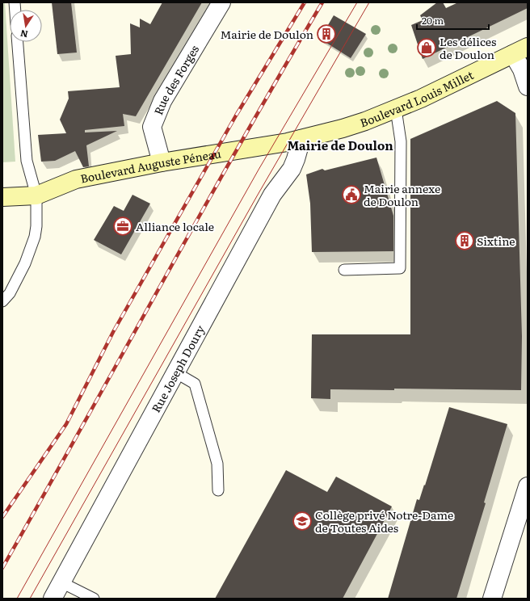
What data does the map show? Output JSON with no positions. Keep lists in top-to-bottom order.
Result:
{
  "streets": {
    "street": [
      "Rue des Forges",
      "Boulevard Louis Millet",
      "Boulevard Auguste Péneau",
      "Rue Joseph Doury"
    ]
  },
  "crossings": [
    ["Rue des Forges", "Boulevard Auguste Péneau"],
    ["Boulevard Louis Millet", "Boulevard Auguste Péneau"],
    ["Boulevard Louis Millet", "Rue Joseph Doury"],
    ["Boulevard Auguste Péneau", "Rue Joseph Doury"]
  ],
  "districts": ["Mairie de Doulon"],
  "places": {
    "building": ["Mairie de Doulon", "Sixtine"],
    "shop": ["Les délices de Doulon"],
    "public building": ["Mairie annexe de Doulon"],
    "office": ["Alliance locale"],
    "school or university": ["Collège privé Notre-Dame de Toutes Aides"]
  },
  "scale_bar": "20 m",
  "north": "bottom"
}
